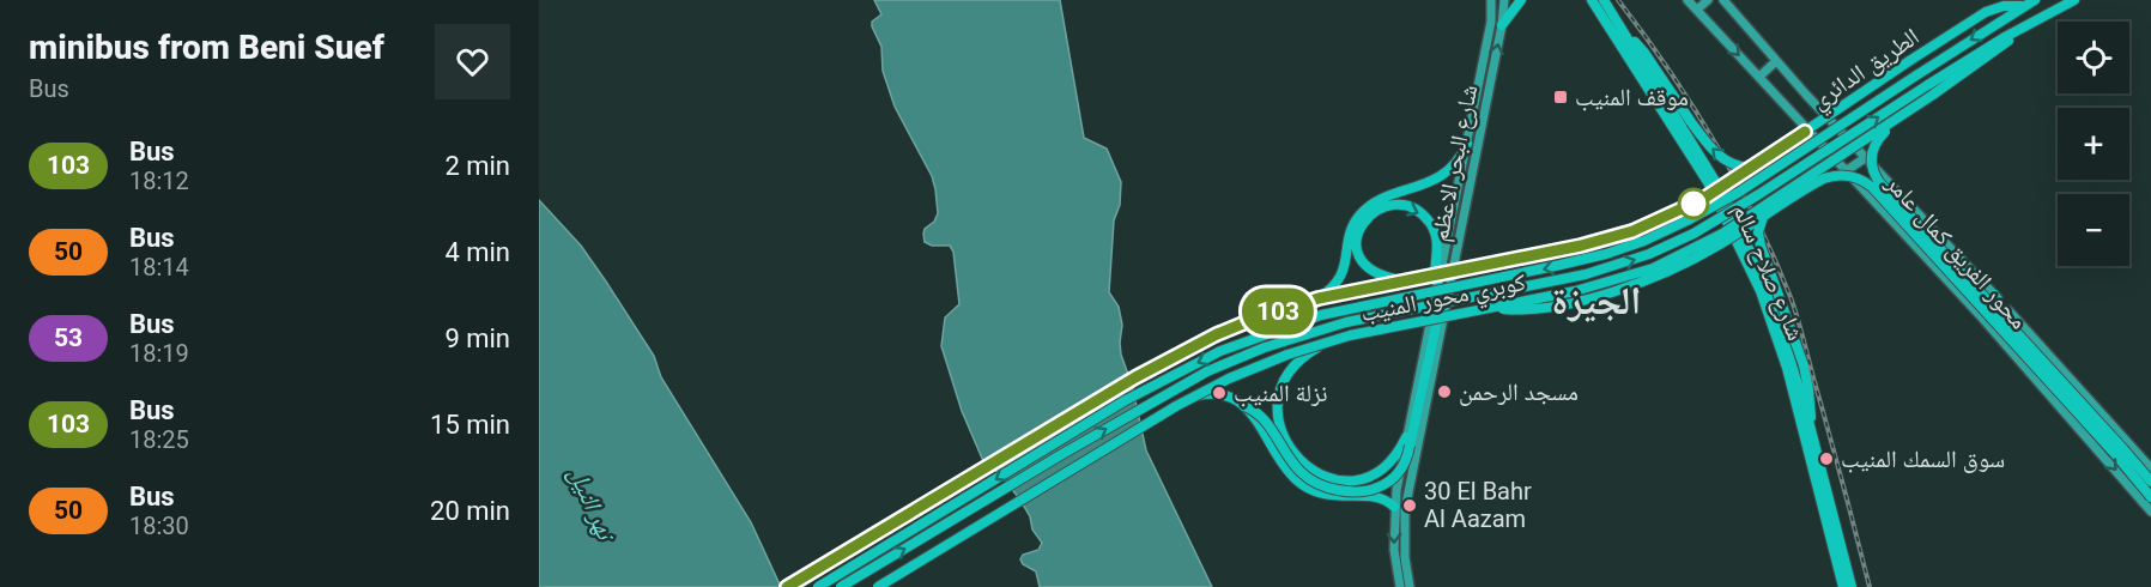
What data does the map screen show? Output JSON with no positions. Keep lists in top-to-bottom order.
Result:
{
  "streets": {
    "highway": [
      "الطريق الدائري",
      "محور الفريق كمال عامر",
      "شارع صلاح سالم",
      "كوبري محور المنيب"
    ],
    "main road": ["شارع البحر الاعظم"]
  },
  "crossings": [
    ["الطريق الدائري", "محور الفريق كمال عامر"],
    ["الطريق الدائري", "كوبري محور المنيب"],
    ["محور الفريق كمال عامر", "كوبري محور المنيب"]
  ],
  "districts": ["الجيزة"],
  "water": ["نهر النيل"],
  "places": {
    "transit": ["موقف المنيب"],
    "other": [
      "مسجد الرحمن",
      "نزلة المنيب",
      "سوق السمك المنيب",
      "30 El Bahr Al Aazam"
    ]
  },
  "lines": ["bus line 103"],
  "page": {
    "heading": ["minibus from Beni Suef", "Bus"],
    "on_map": "103",
    "map_buttons": ["+", "−"],
    "list": [
      {
        "mark": "103",
        "name": "Bus",
        "note": "18:12",
        "value": "2 min"
      },
      {
        "mark": "50",
        "name": "Bus",
        "note": "18:14",
        "value": "4 min"
      },
      {
        "mark": "53",
        "name": "Bus",
        "note": "18:19",
        "value": "9 min"
      },
      {
        "mark": "103",
        "name": "Bus",
        "note": "18:25",
        "value": "15 min"
      },
      {
        "mark": "50",
        "name": "Bus",
        "note": "18:30",
        "value": "20 min"
      }
    ]
  }
}
